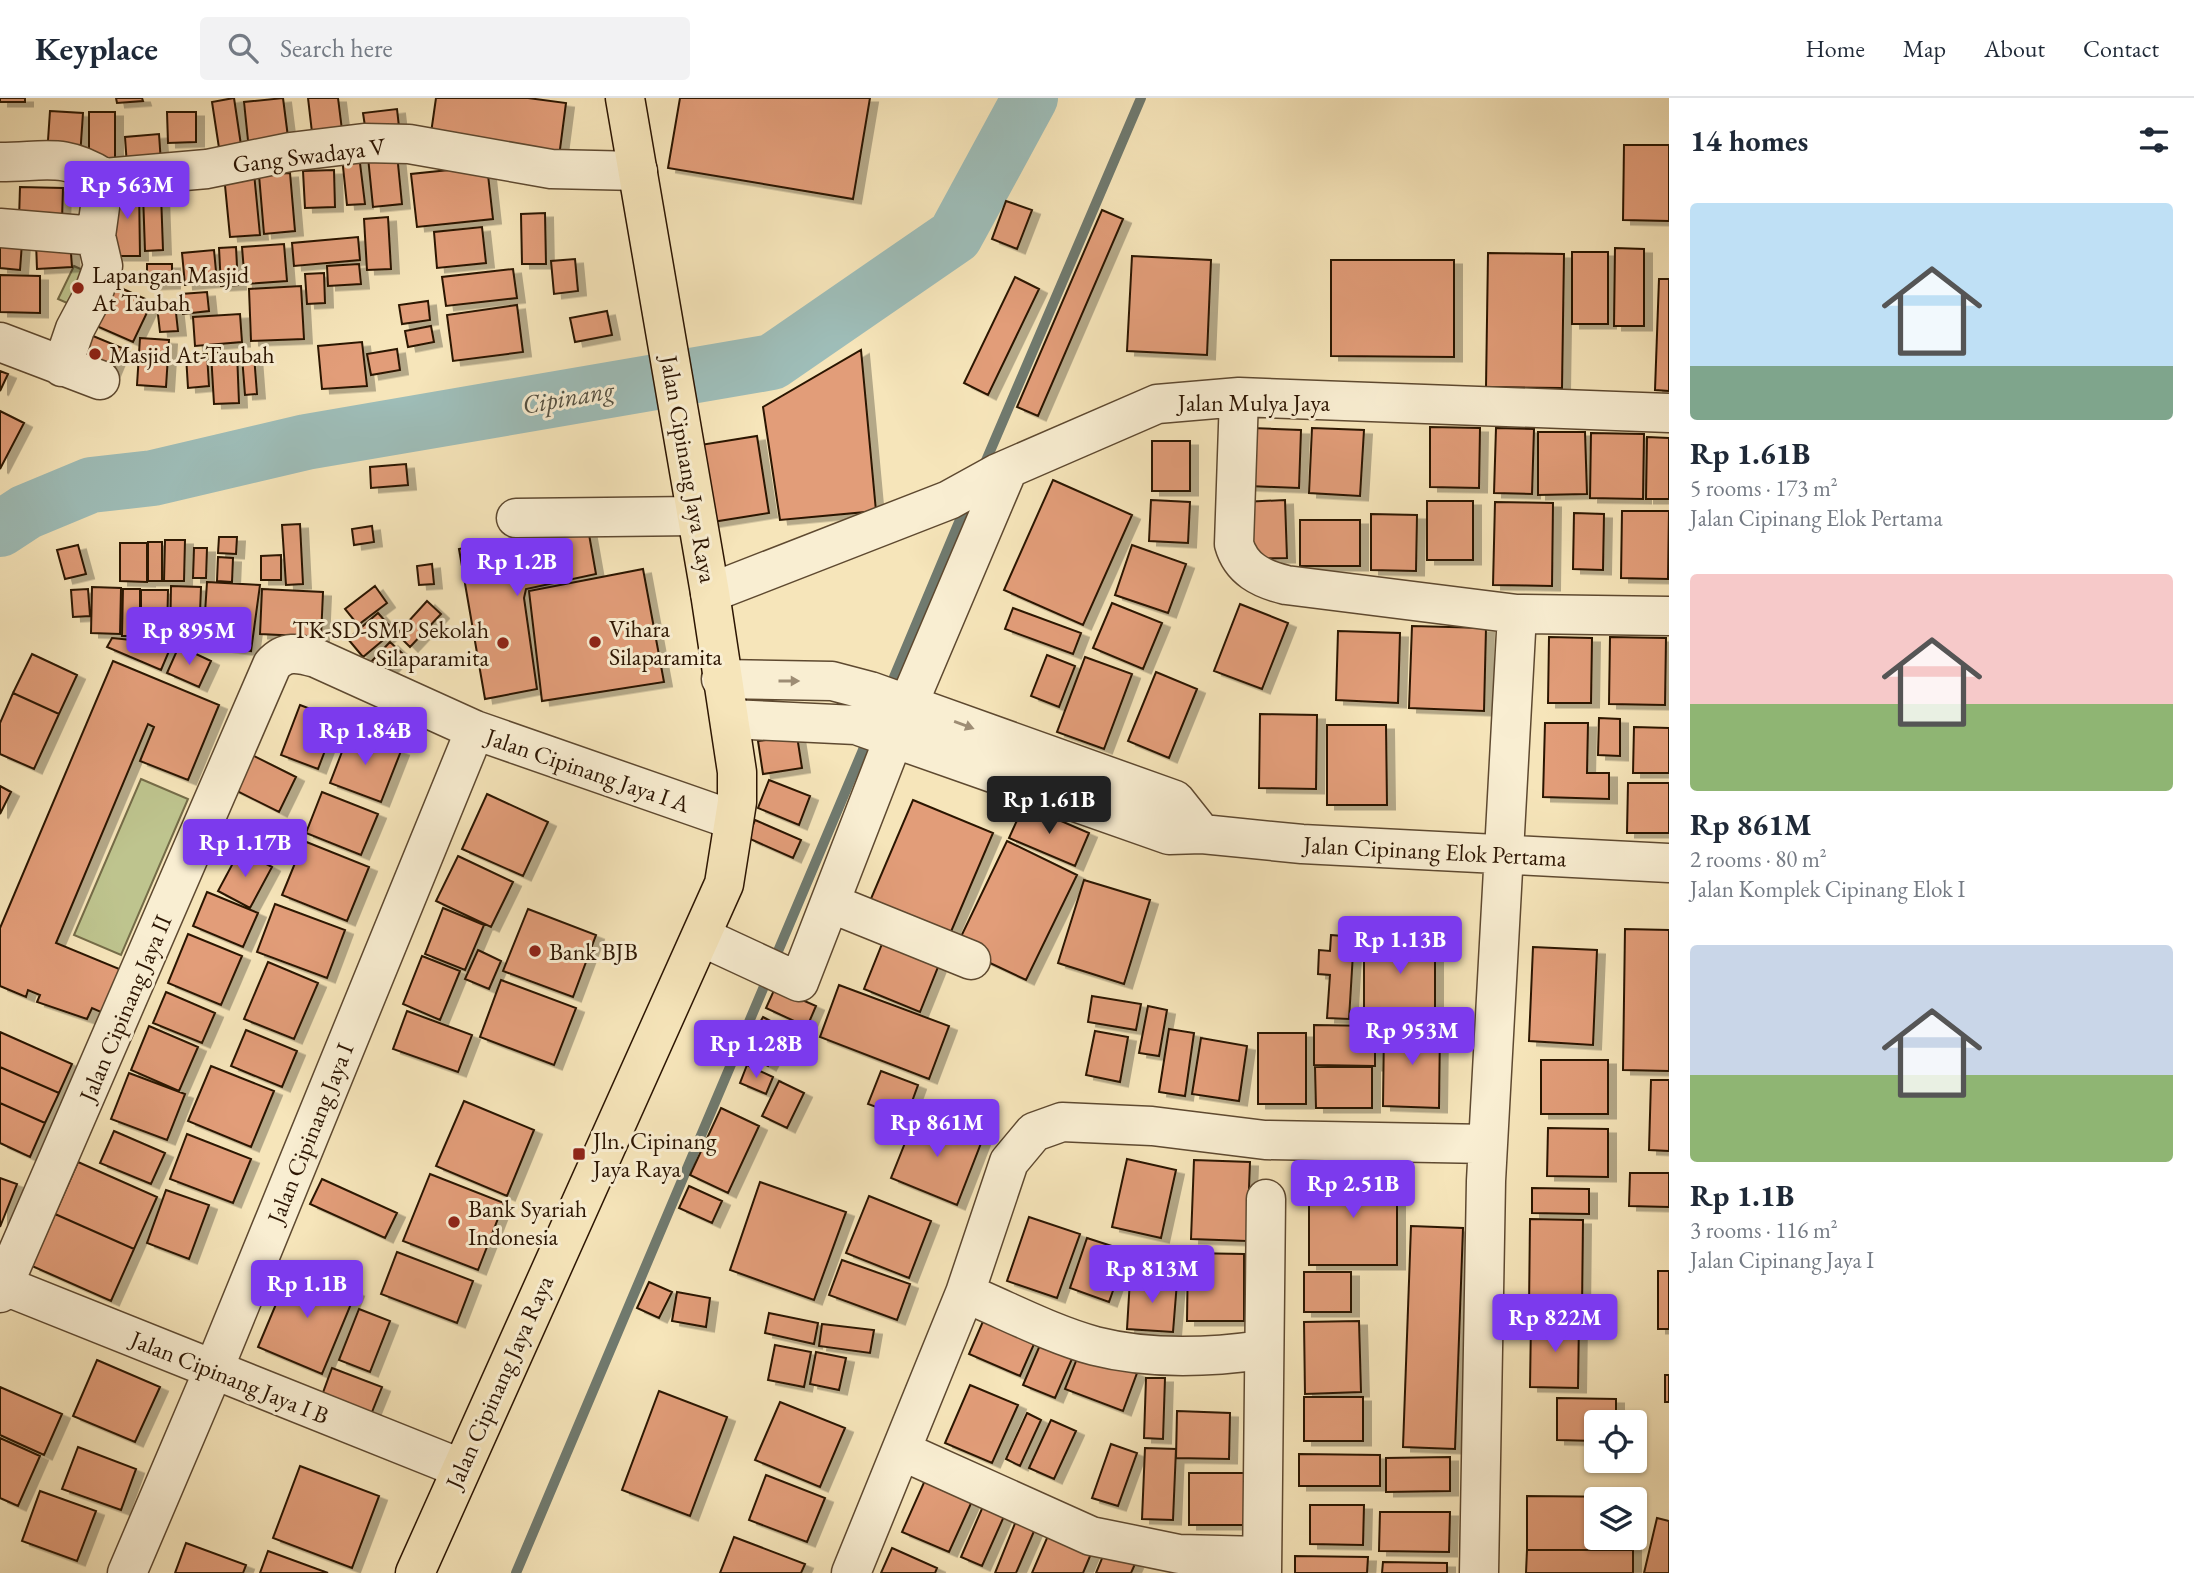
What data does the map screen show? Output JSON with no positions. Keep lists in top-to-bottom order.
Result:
{
  "streets": {
    "main road": ["Jalan Cipinang Jaya Raya"],
    "street": [
      "Gang Swadaya V",
      "Jalan Mulya Jaya",
      "Jalan Cipinang Jaya I A",
      "Jalan Cipinang Elok Pertama",
      "Jalan Cipinang Jaya II",
      "Jalan Cipinang Jaya I",
      "Jalan Cipinang Jaya I B"
    ]
  },
  "crossings": [
    ["Gang Swadaya V", "Jalan Cipinang Jaya Raya"],
    ["Jalan Mulya Jaya", "Jalan Cipinang Jaya Raya"],
    ["Jalan Cipinang Jaya Raya", "Jalan Cipinang Jaya I A"],
    ["Jalan Cipinang Jaya Raya", "Jalan Cipinang Elok Pertama"],
    ["Jalan Cipinang Jaya Raya", "Jalan Cipinang Jaya I B"],
    ["Jalan Cipinang Jaya I A", "Jalan Cipinang Jaya II"],
    ["Jalan Cipinang Jaya I A", "Jalan Cipinang Jaya I"],
    ["Jalan Cipinang Jaya II", "Jalan Cipinang Jaya I B"],
    ["Jalan Cipinang Jaya I", "Jalan Cipinang Jaya I B"]
  ],
  "water": ["Cipinang"],
  "places": {
    "other": [
      "Lapangan Masjid At Taubah",
      "Masjid At-Taubah",
      "Vihara Silaparamita",
      "TK-SD-SMP Sekolah Silaparamita",
      "Bank BJB",
      "Bank Syariah Indonesia"
    ],
    "transit": ["Jln. Cipinang Jaya Raya"]
  },
  "page": {
    "header": "Keyplace",
    "search": "Search here",
    "nav": [
      "Home",
      "Map",
      "About",
      "Contact"
    ],
    "heading": "14 homes",
    "price": [
      "Rp 563M",
      "Rp 1.2B",
      "Rp 895M",
      "Rp 1.84B",
      "Rp 1.61B",
      "Rp 1.17B",
      "Rp 1.13B",
      "Rp 953M",
      "Rp 1.28B",
      "Rp 861M",
      "Rp 2.51B",
      "Rp 813M",
      "Rp 1.1B",
      "Rp 822M"
    ],
    "list": [
      {
        "name": "Rp 1.61B",
        "note": "5 rooms · 173 m² · Jalan Cipinang Elok Pertama"
      },
      {
        "name": "Rp 861M",
        "note": "2 rooms · 80 m² · Jalan Komplek Cipinang Elok I"
      },
      {
        "name": "Rp 1.1B",
        "note": "3 rooms · 116 m² · Jalan Cipinang Jaya I"
      }
    ]
  }
}
